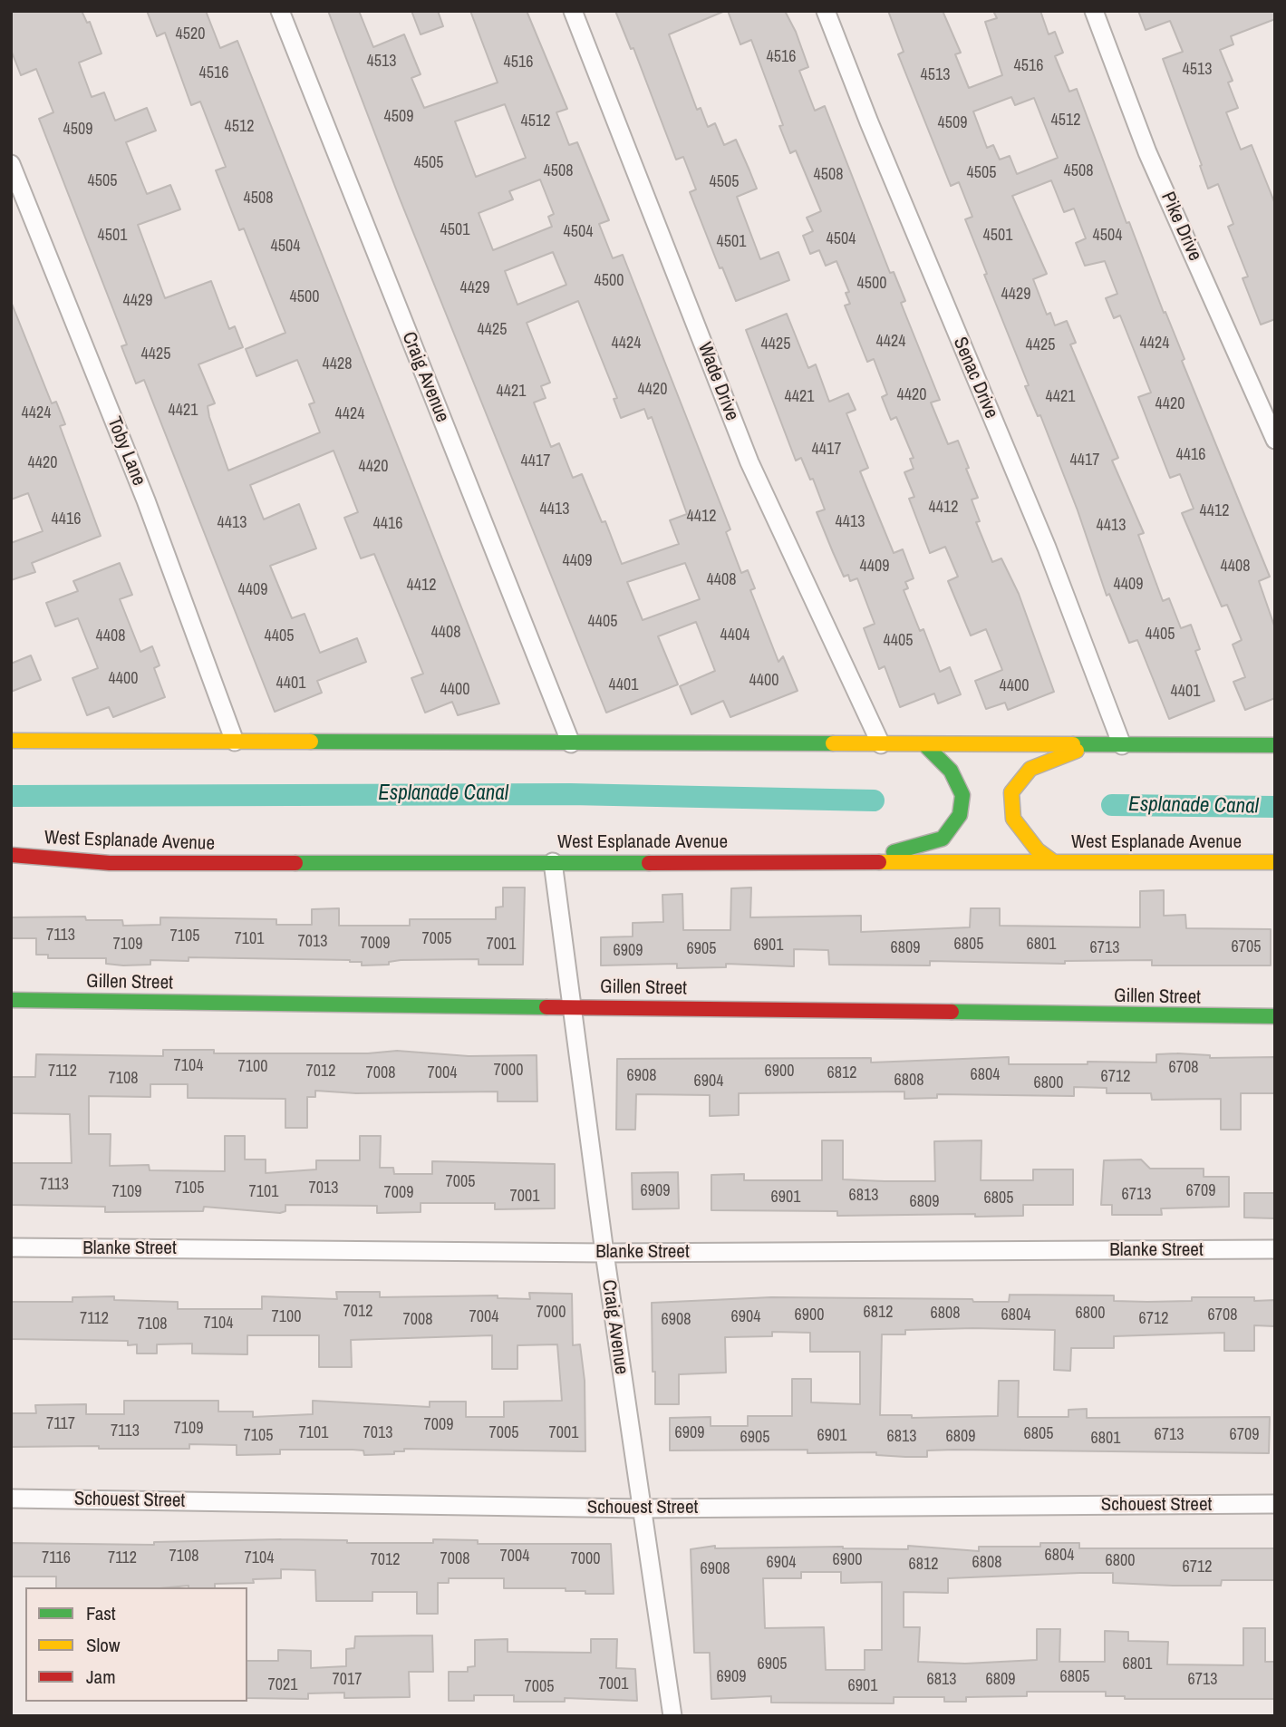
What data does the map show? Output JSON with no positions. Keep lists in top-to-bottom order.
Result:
{
  "streets": {
    "main road": ["West Esplanade Avenue", "Gillen Street"],
    "street": [
      "Pike Drive",
      "Craig Avenue",
      "Senac Drive",
      "Wade Drive",
      "Toby Lane",
      "Blanke Street",
      "Schouest Street"
    ]
  },
  "crossings": [
    ["Craig Avenue", "West Esplanade Avenue"],
    ["Craig Avenue", "Gillen Street"],
    ["Craig Avenue", "Blanke Street"],
    ["Craig Avenue", "Schouest Street"]
  ],
  "water": ["Esplanade Canal"],
  "house_numbers": [
    "4520",
    "4516",
    "4513",
    "4516",
    "4516",
    "4513",
    "4516",
    "4513",
    "4509",
    "4512",
    "4512",
    "4509",
    "4512",
    "4509",
    "4505",
    "4508",
    "4508",
    "4505",
    "4508",
    "4505",
    "4505",
    "4508",
    "4501",
    "4504",
    "4501",
    "4501",
    "4504",
    "4504",
    "4501",
    "4504",
    "4500",
    "4500",
    "4429",
    "4429",
    "4500",
    "4429",
    "4425",
    "4424",
    "4424",
    "4424",
    "4425",
    "4425",
    "4425",
    "4428",
    "4420",
    "4421",
    "4420",
    "4421",
    "4421",
    "4420",
    "4421",
    "4424",
    "4424",
    "4417",
    "4416",
    "4417",
    "4417",
    "4420",
    "4420",
    "4412",
    "4413",
    "4412",
    "4412",
    "4416",
    "4413",
    "4413",
    "4416",
    "4413",
    "4409",
    "4409",
    "4408",
    "4408",
    "4409",
    "4412",
    "4409",
    "4405",
    "4408",
    "4405",
    "4404",
    "4408",
    "4405",
    "4405",
    "4400",
    "4400",
    "4401",
    "4401",
    "4400",
    "4400",
    "4401",
    "7113",
    "7105",
    "7101",
    "7005",
    "7013",
    "7009",
    "7109",
    "7001",
    "6805",
    "6801",
    "6901",
    "6705",
    "6809",
    "6713",
    "6905",
    "6909",
    "7104",
    "7100",
    "6708",
    "7000",
    "7112",
    "7012",
    "6900",
    "7008",
    "7004",
    "6812",
    "6804",
    "6908",
    "6712",
    "7108",
    "6808",
    "6904",
    "6800",
    "7005",
    "7113",
    "7105",
    "7013",
    "6909",
    "6709",
    "7109",
    "7101",
    "7009",
    "6713",
    "6813",
    "7001",
    "6901",
    "6805",
    "6809",
    "7012",
    "7000",
    "6812",
    "6808",
    "6800",
    "6900",
    "6804",
    "6708",
    "7100",
    "7004",
    "6904",
    "7112",
    "6712",
    "7008",
    "6908",
    "7104",
    "7108",
    "7117",
    "7009",
    "7109",
    "7113",
    "7101",
    "7013",
    "7005",
    "7001",
    "6909",
    "6805",
    "6713",
    "6709",
    "7105",
    "6901",
    "6813",
    "6809",
    "6905",
    "6801",
    "6804",
    "7108",
    "7004",
    "7116",
    "7112",
    "7104",
    "7008",
    "7000",
    "7012",
    "6900",
    "6800",
    "6904",
    "6808",
    "6812",
    "6712",
    "6908",
    "6905",
    "6801",
    "6909",
    "6805",
    "7017",
    "6813",
    "6809",
    "6713",
    "7001",
    "7021",
    "6901",
    "7005"
  ],
  "legend": ["Fast", "Slow", "Jam"]
}
